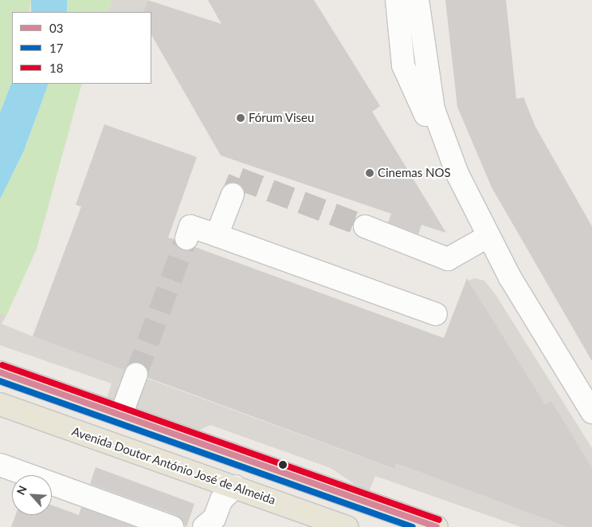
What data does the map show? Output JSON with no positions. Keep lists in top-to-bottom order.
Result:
{
  "streets": {
    "main road": ["Avenida Doutor António José de Almeida"]
  },
  "places": ["Fórum Viseu", "Cinemas NOS"],
  "lines": ["transit line 18", "transit line 03", "transit line 17"],
  "legend": ["03", "17", "18"],
  "north": "top left"
}
